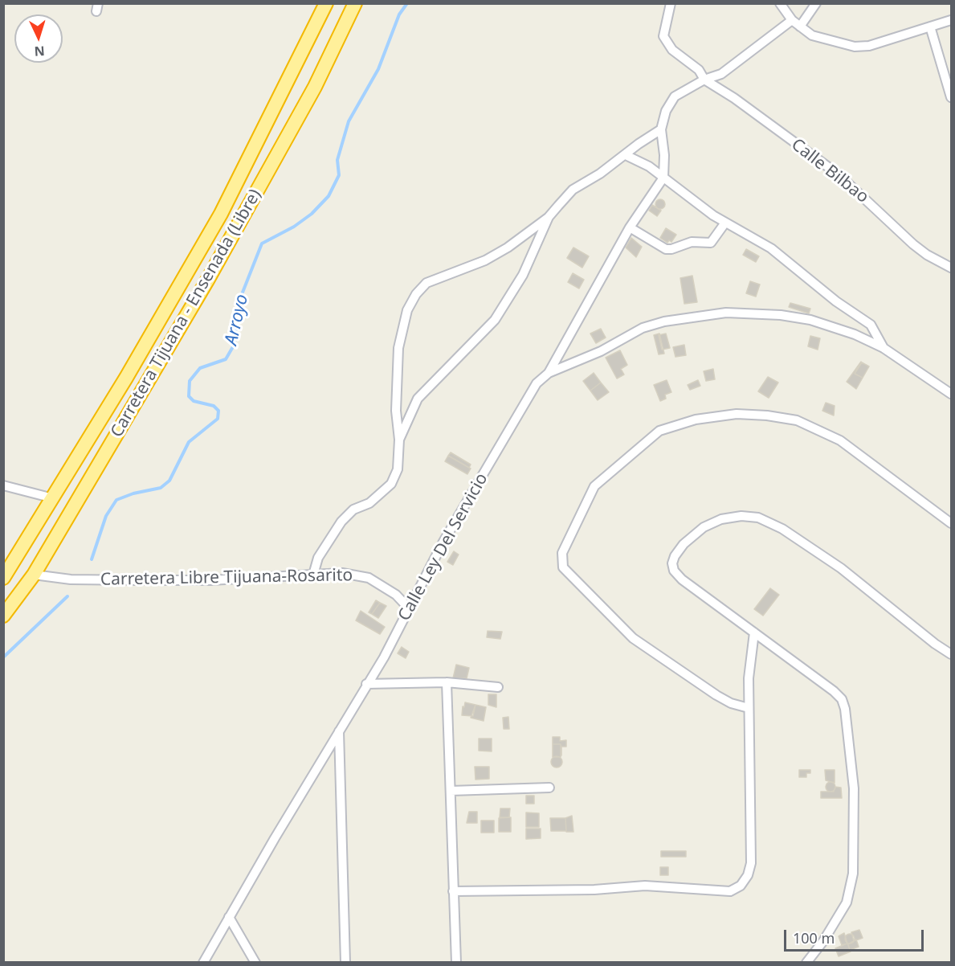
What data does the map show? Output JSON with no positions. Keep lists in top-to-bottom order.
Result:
{
  "streets": {
    "highway": ["Carretera Tijuana - Ensenada (Libre)"],
    "street": ["Calle Bilbao", "Calle Ley Del Servicio", "Carretera Libre Tijuana-Rosarito"]
  },
  "crossings": [
    ["Carretera Tijuana - Ensenada (Libre)", "Carretera Libre Tijuana-Rosarito"],
    ["Calle Ley Del Servicio", "Carretera Libre Tijuana-Rosarito"]
  ],
  "water": ["Arroyo"],
  "scale_bar": "100 m",
  "north": "bottom"
}
